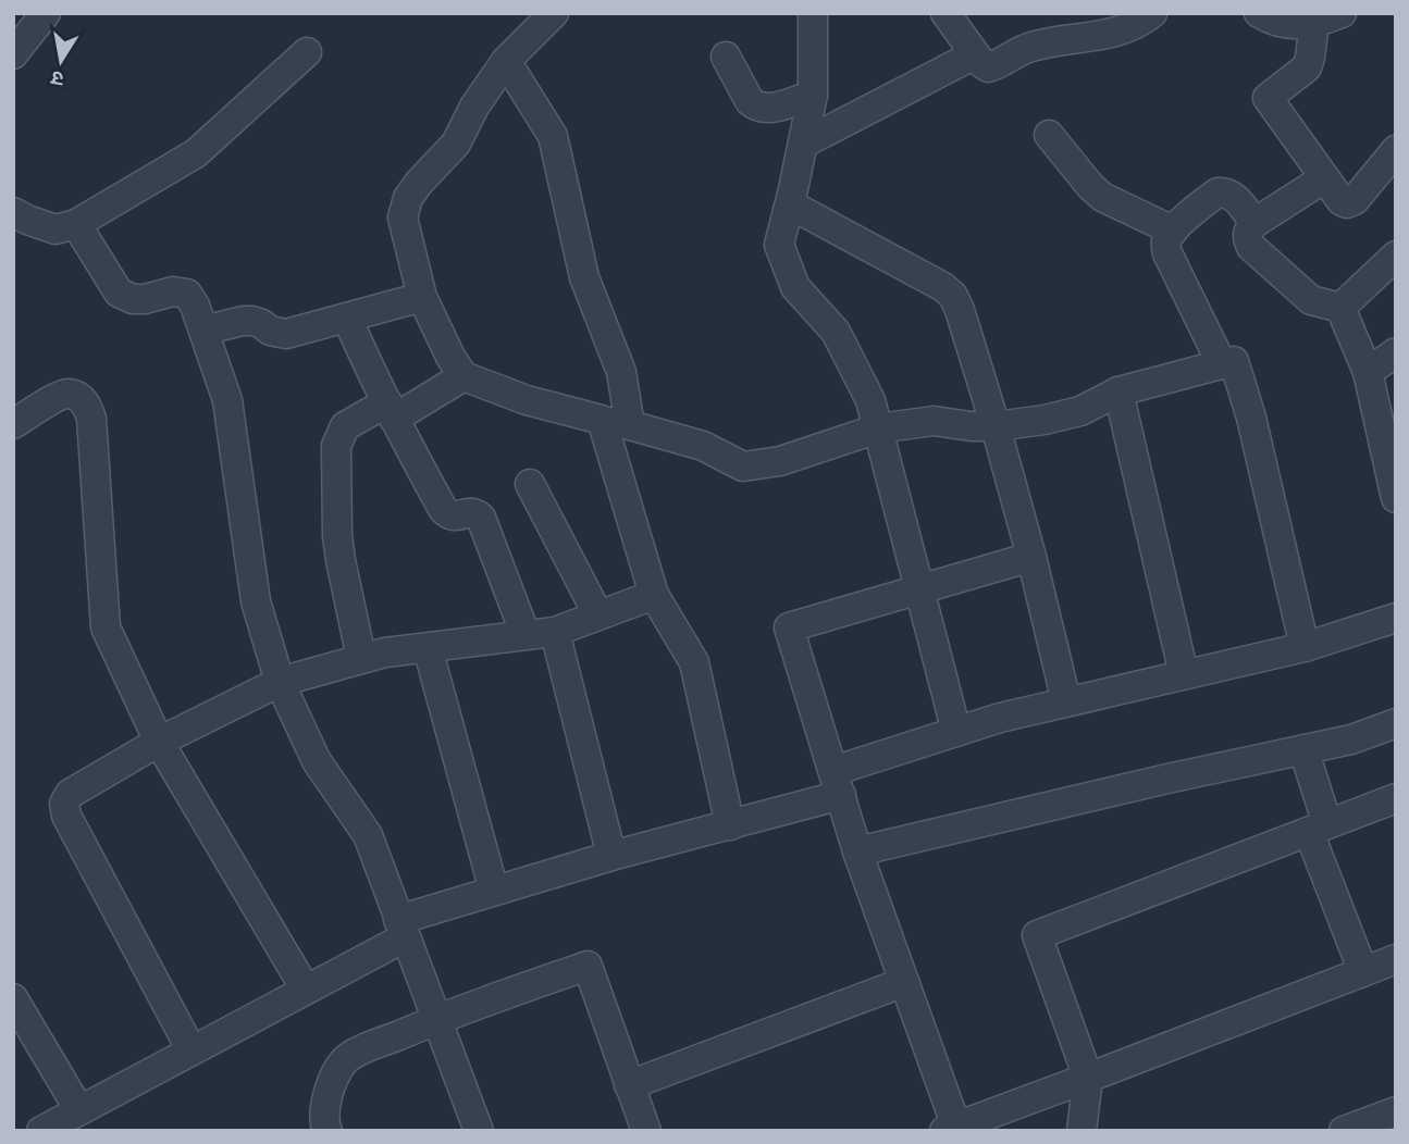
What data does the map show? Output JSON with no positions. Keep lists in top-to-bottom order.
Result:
{
  "north": "bottom"
}
